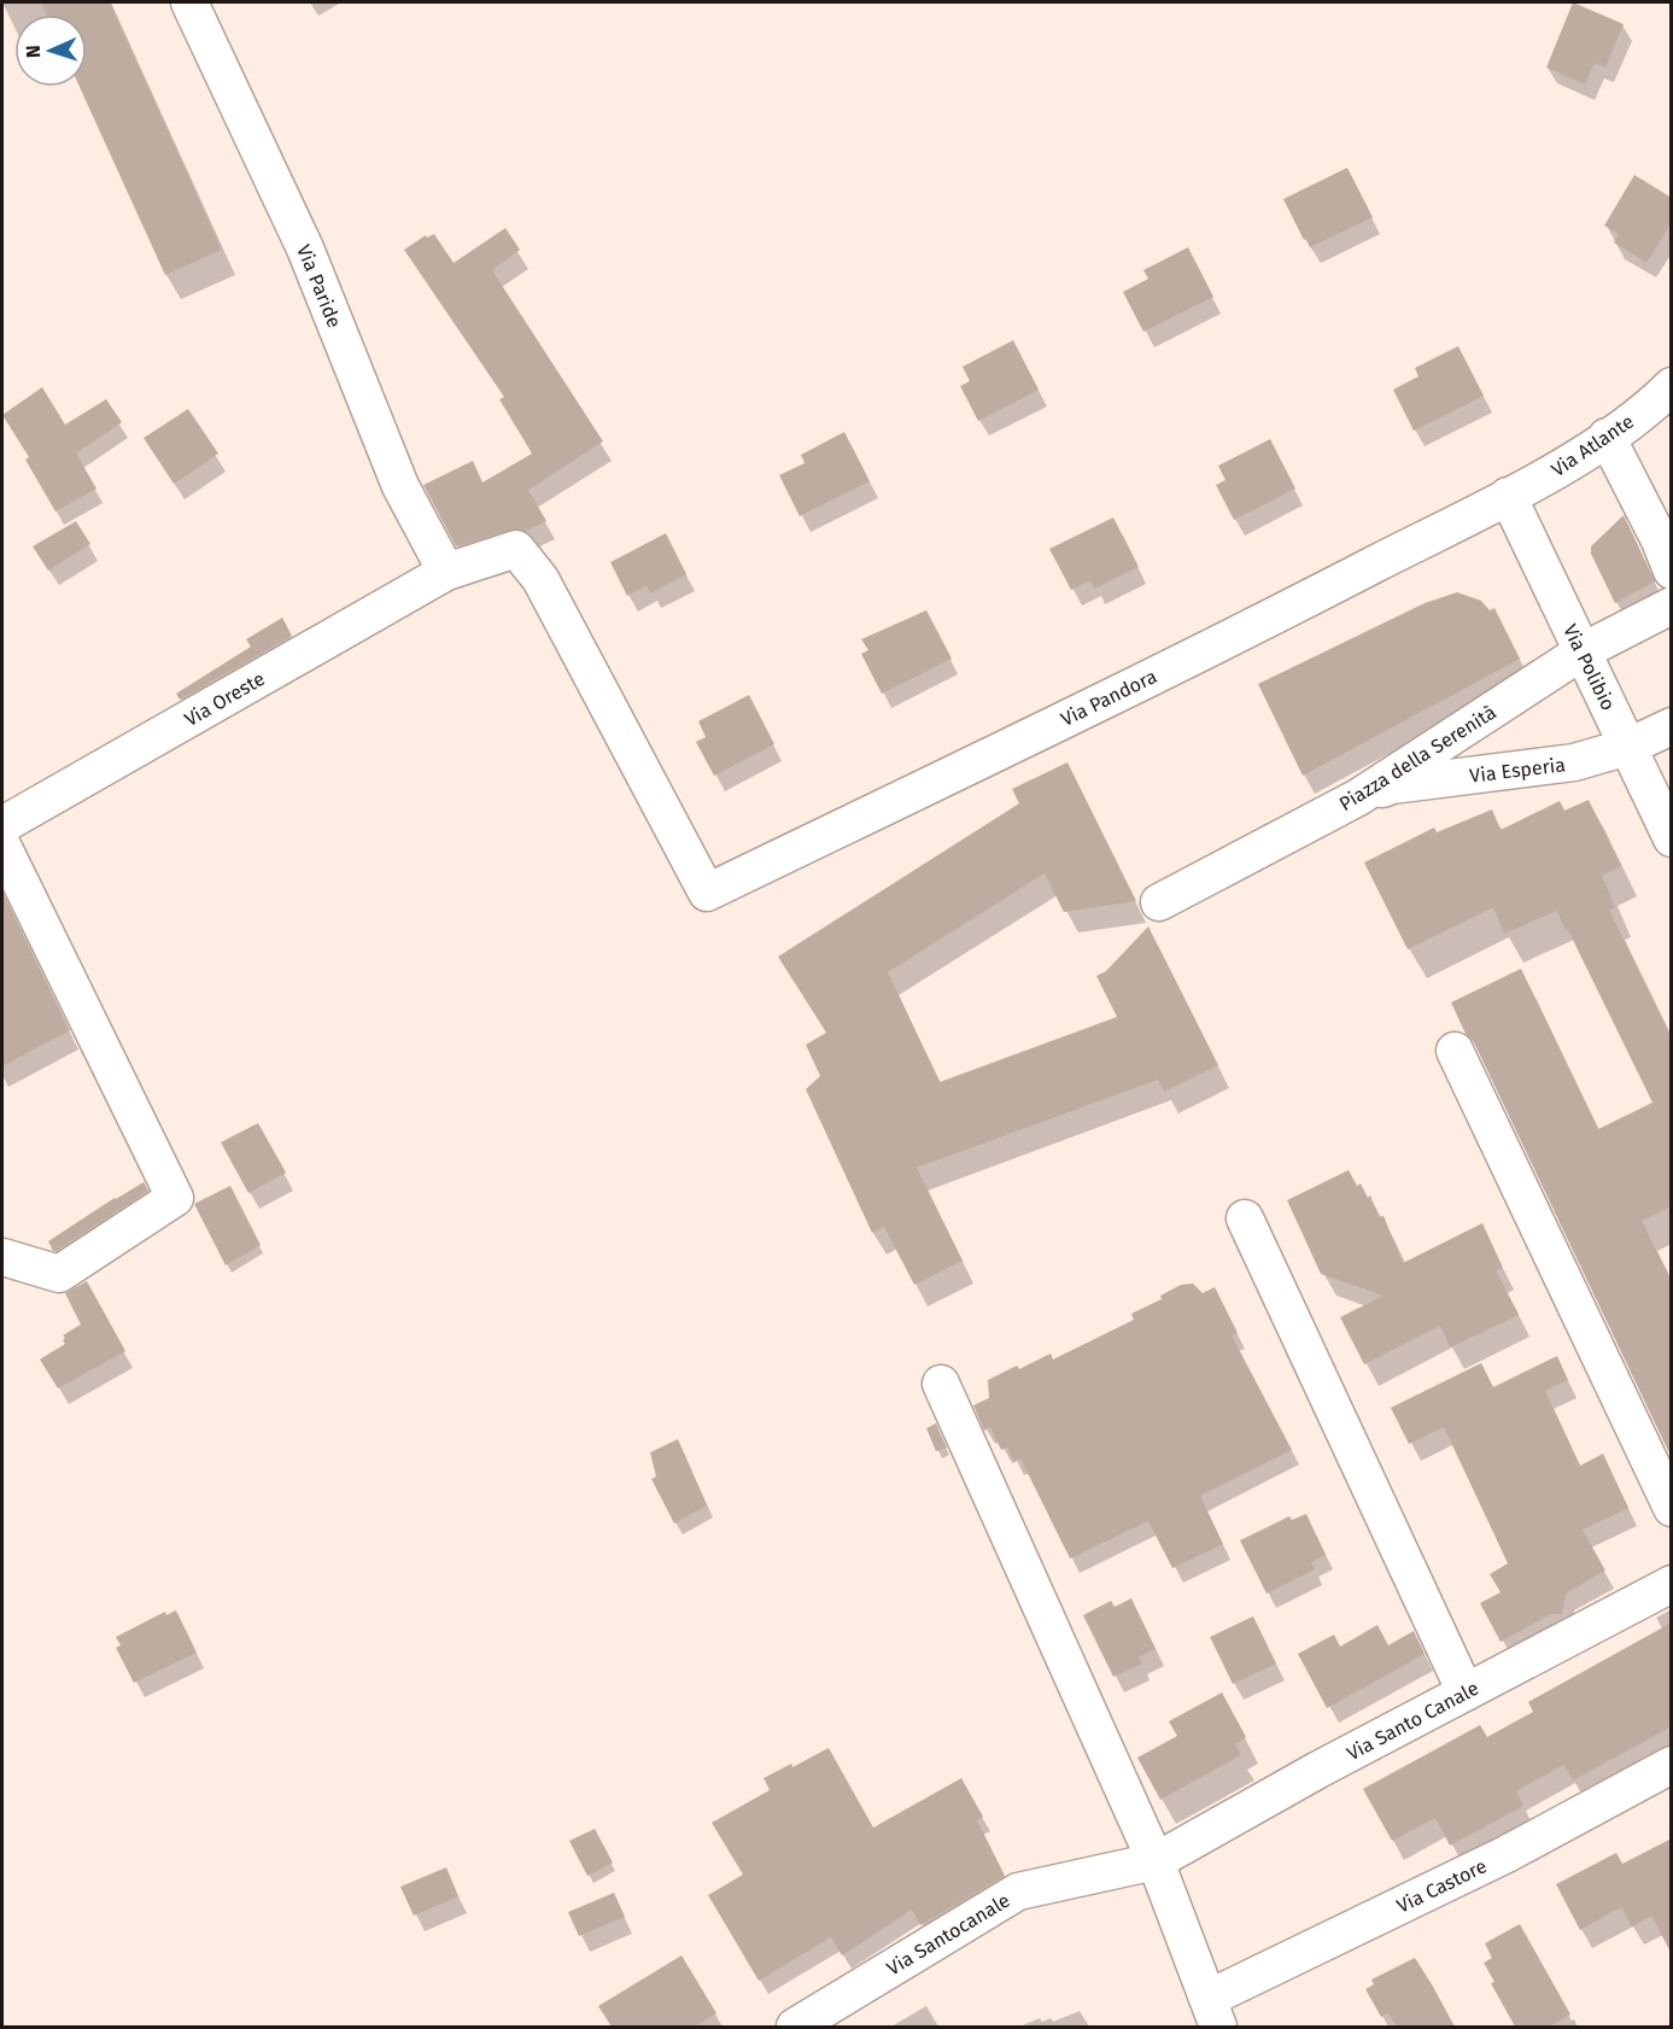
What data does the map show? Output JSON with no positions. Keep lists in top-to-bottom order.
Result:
{
  "streets": {
    "street": [
      "Via Paride",
      "Via Atlante",
      "Via Polibio",
      "Via Pandora",
      "Via Oreste",
      "Piazza della Serenità",
      "Via Esperia",
      "Via Santo Canale",
      "Via Castore",
      "Via Santocanale"
    ]
  },
  "crossings": [
    ["Via Paride", "Via Oreste"],
    ["Via Atlante", "Via Polibio"],
    ["Via Atlante", "Via Pandora"],
    ["Via Polibio", "Via Pandora"],
    ["Via Polibio", "Piazza della Serenità"],
    ["Via Polibio", "Via Esperia"],
    ["Via Pandora", "Via Oreste"],
    ["Piazza della Serenità", "Via Esperia"],
    ["Via Santo Canale", "Via Santocanale"]
  ],
  "north": "left"
}
